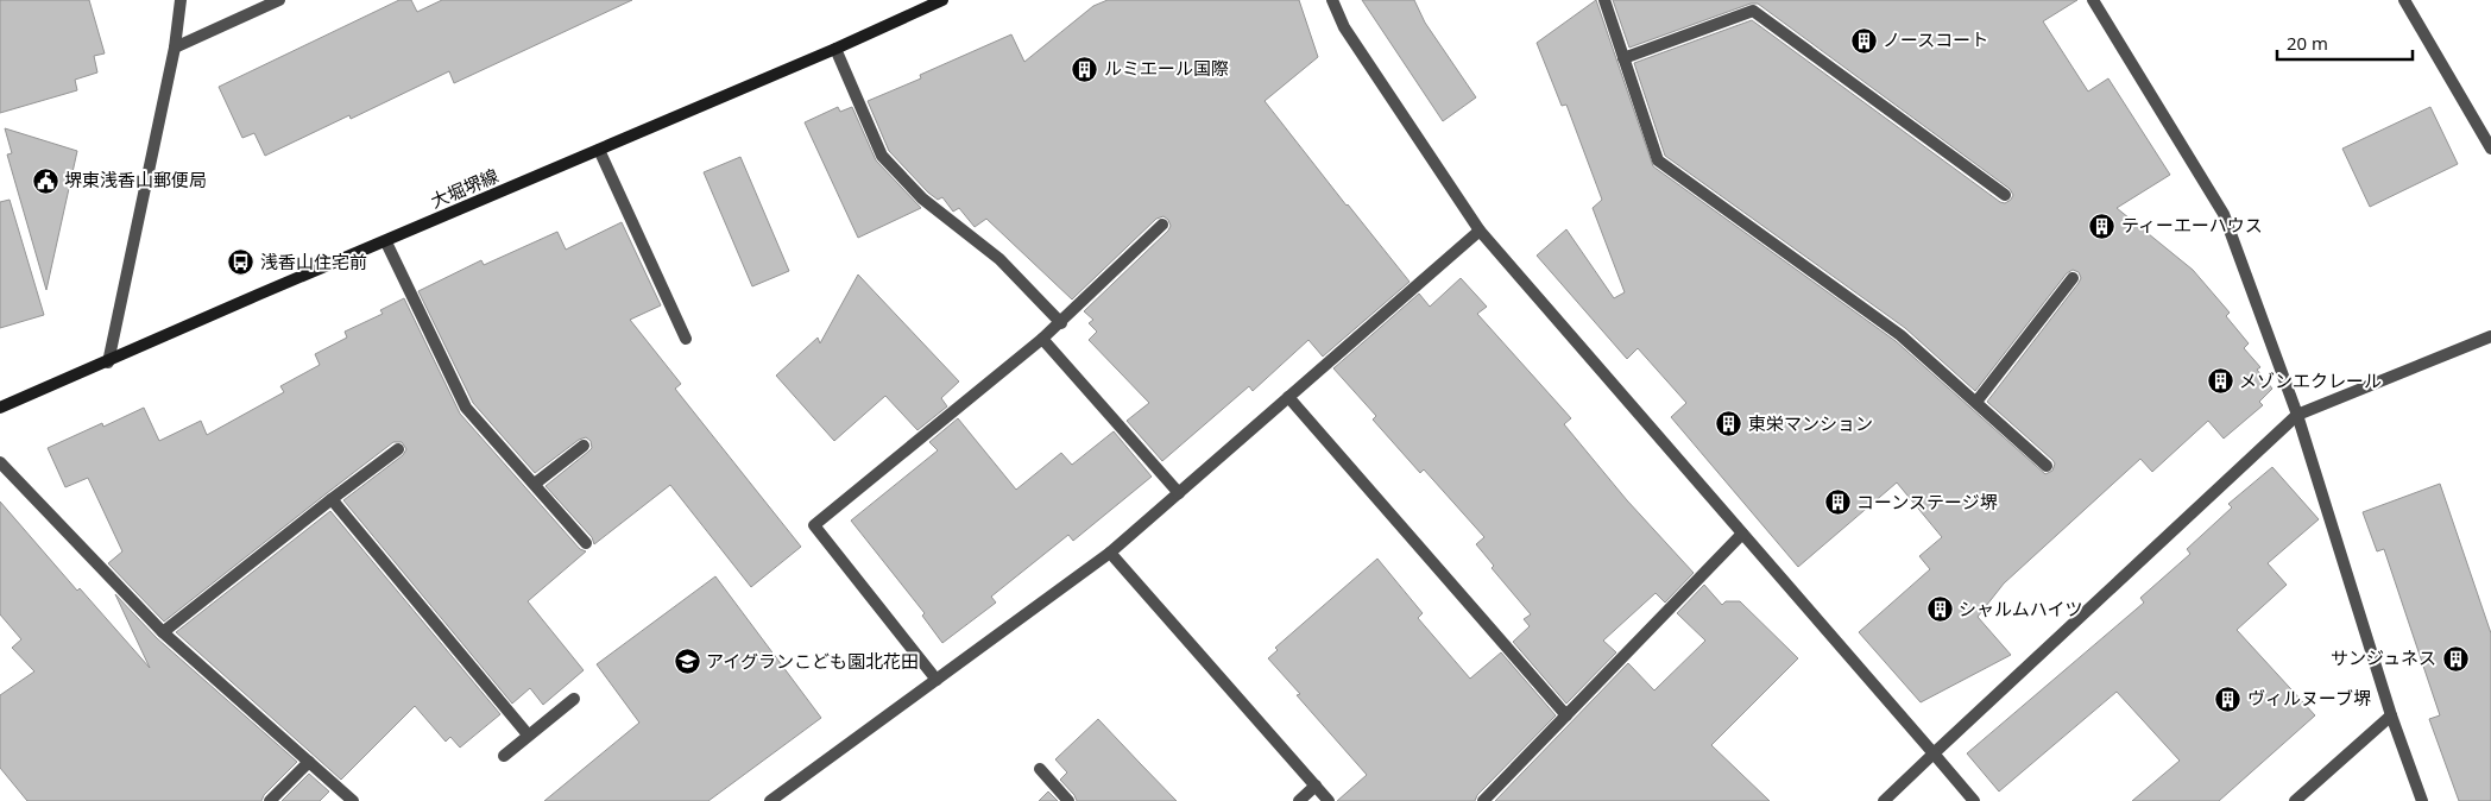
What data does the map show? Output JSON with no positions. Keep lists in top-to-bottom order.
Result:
{
  "streets": {
    "main road": ["大堀堺線"]
  },
  "places": {
    "building": [
      "ノースコート",
      "ルミエール国際",
      "ティーエーハウス",
      "メゾンエクレール",
      "東栄マンション",
      "コーンステージ堺",
      "シャルムハイツ",
      "サンジュネス",
      "ヴィルヌーブ堺"
    ],
    "public building": ["堺東浅香山郵便局"],
    "bus stop": ["浅香山住宅前"],
    "school or university": ["アイグランこども園北花田"]
  },
  "scale_bar": "20 m"
}
